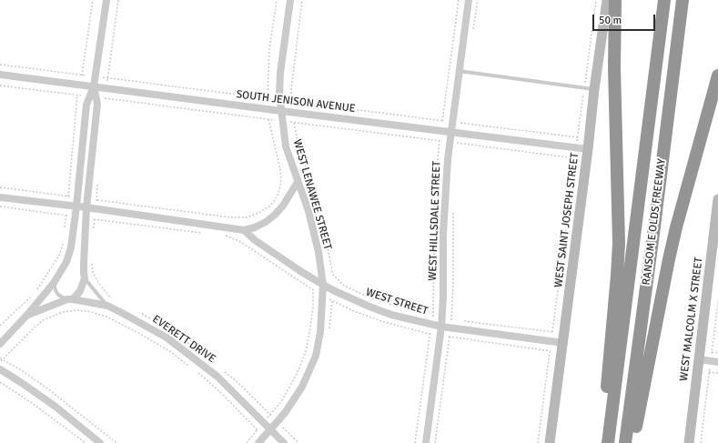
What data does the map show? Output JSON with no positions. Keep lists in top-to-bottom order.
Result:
{
  "streets": {
    "highway": ["RANSOM E OLDS FREEWAY"],
    "main road": ["WEST SAINT JOSEPH STREET", "WEST MALCOLM X STREET"],
    "street": [
      "SOUTH JENISON AVENUE",
      "WEST LENAWEE STREET",
      "WEST HILLSDALE STREET",
      "WEST STREET",
      "EVERETT DRIVE"
    ]
  },
  "crossings": [
    ["SOUTH JENISON AVENUE", "WEST LENAWEE STREET"],
    ["SOUTH JENISON AVENUE", "WEST SAINT JOSEPH STREET"],
    ["SOUTH JENISON AVENUE", "WEST HILLSDALE STREET"],
    ["WEST LENAWEE STREET", "WEST STREET"],
    ["WEST LENAWEE STREET", "EVERETT DRIVE"],
    ["WEST SAINT JOSEPH STREET", "WEST STREET"],
    ["WEST HILLSDALE STREET", "WEST STREET"]
  ],
  "scale_bar": "50 m"
}
